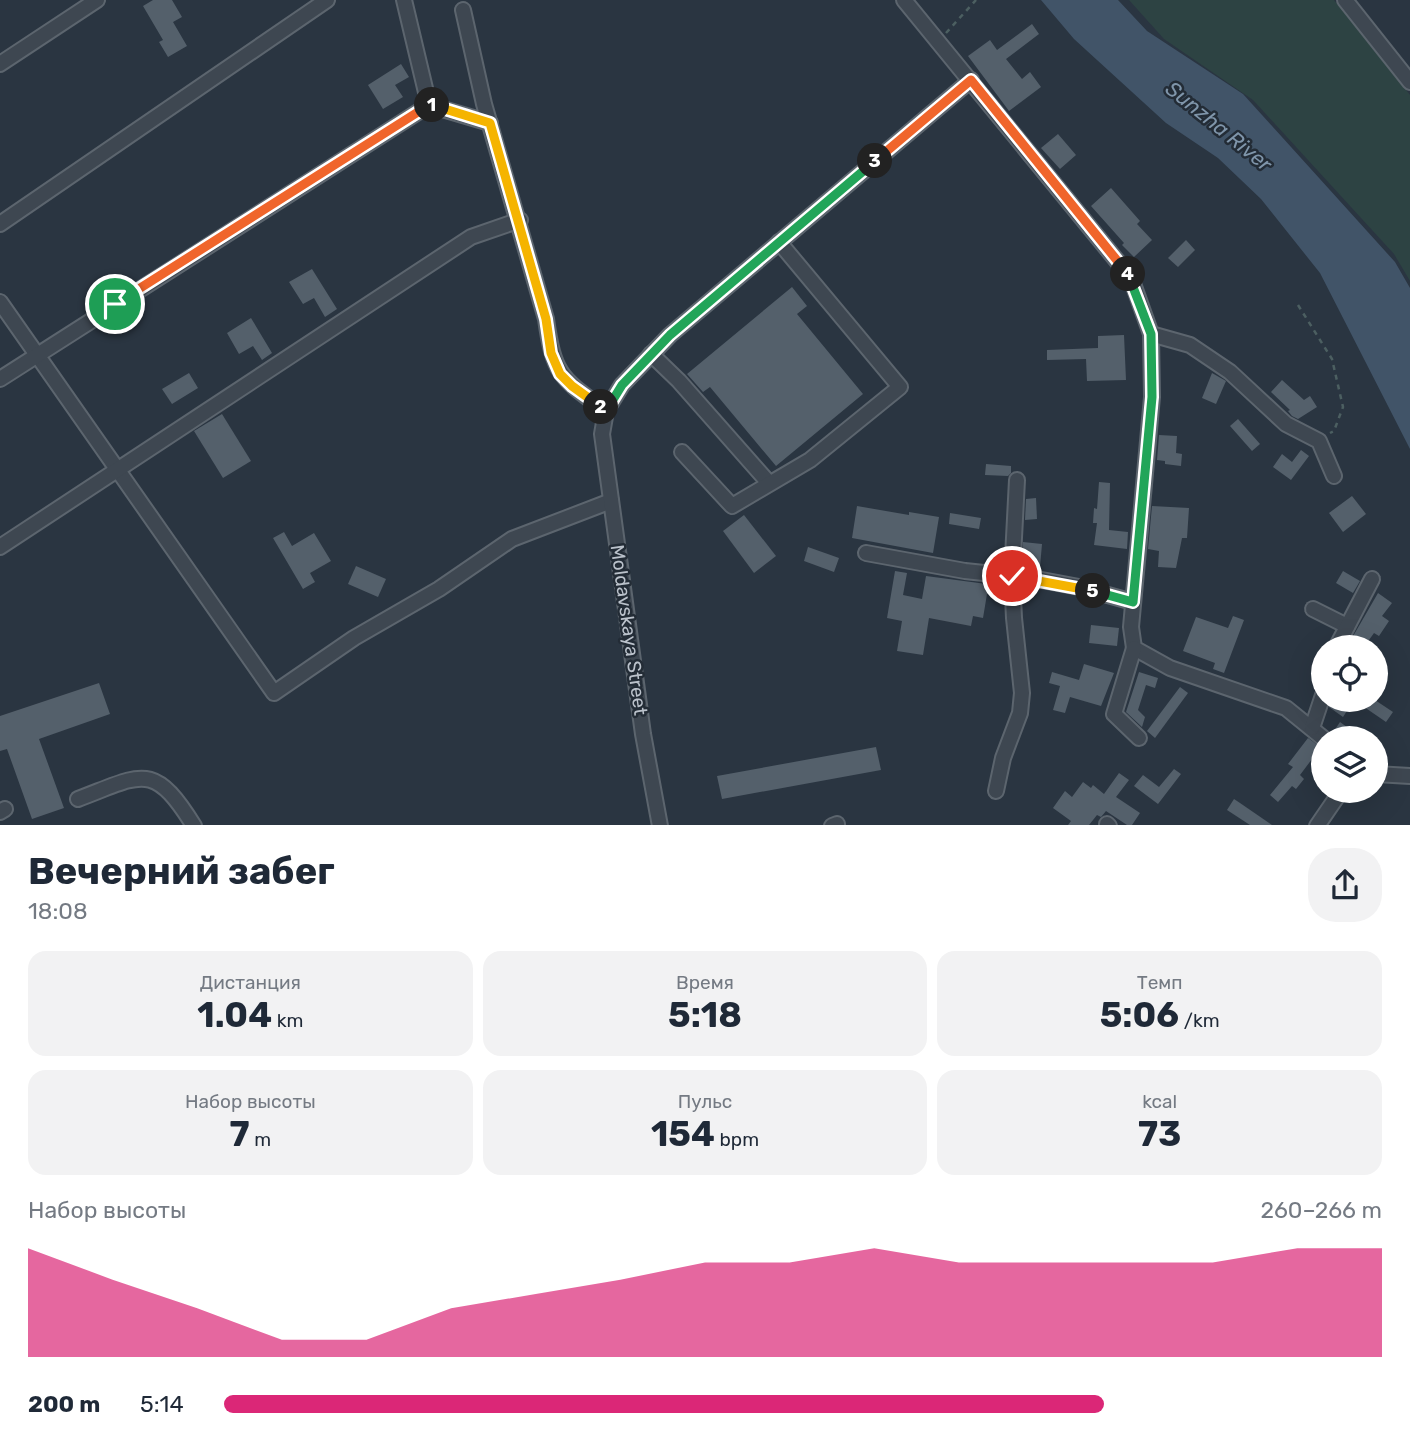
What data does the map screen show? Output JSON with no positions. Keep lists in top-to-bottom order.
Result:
{
  "streets": {
    "street": ["Moldavskaya Street"]
  },
  "water": ["Sunzha River"],
  "page": {
    "pins": [
      "1",
      "3",
      "4",
      "2",
      "5"
    ],
    "heading": ["Вечерний забег", "18:08"],
    "stats": [
      ["Дистанция", "1.04 km"],
      ["Время", "5:18"],
      ["Темп", "5:06 /km"],
      ["Набор высоты", "7 m"],
      ["Пульс", "154 bpm"],
      ["kcal", "73"]
    ],
    "chart": ["Набор высоты", "260–266 m"],
    "list": [
      {
        "name": "200 m",
        "note": "5:14"
      }
    ]
  }
}
